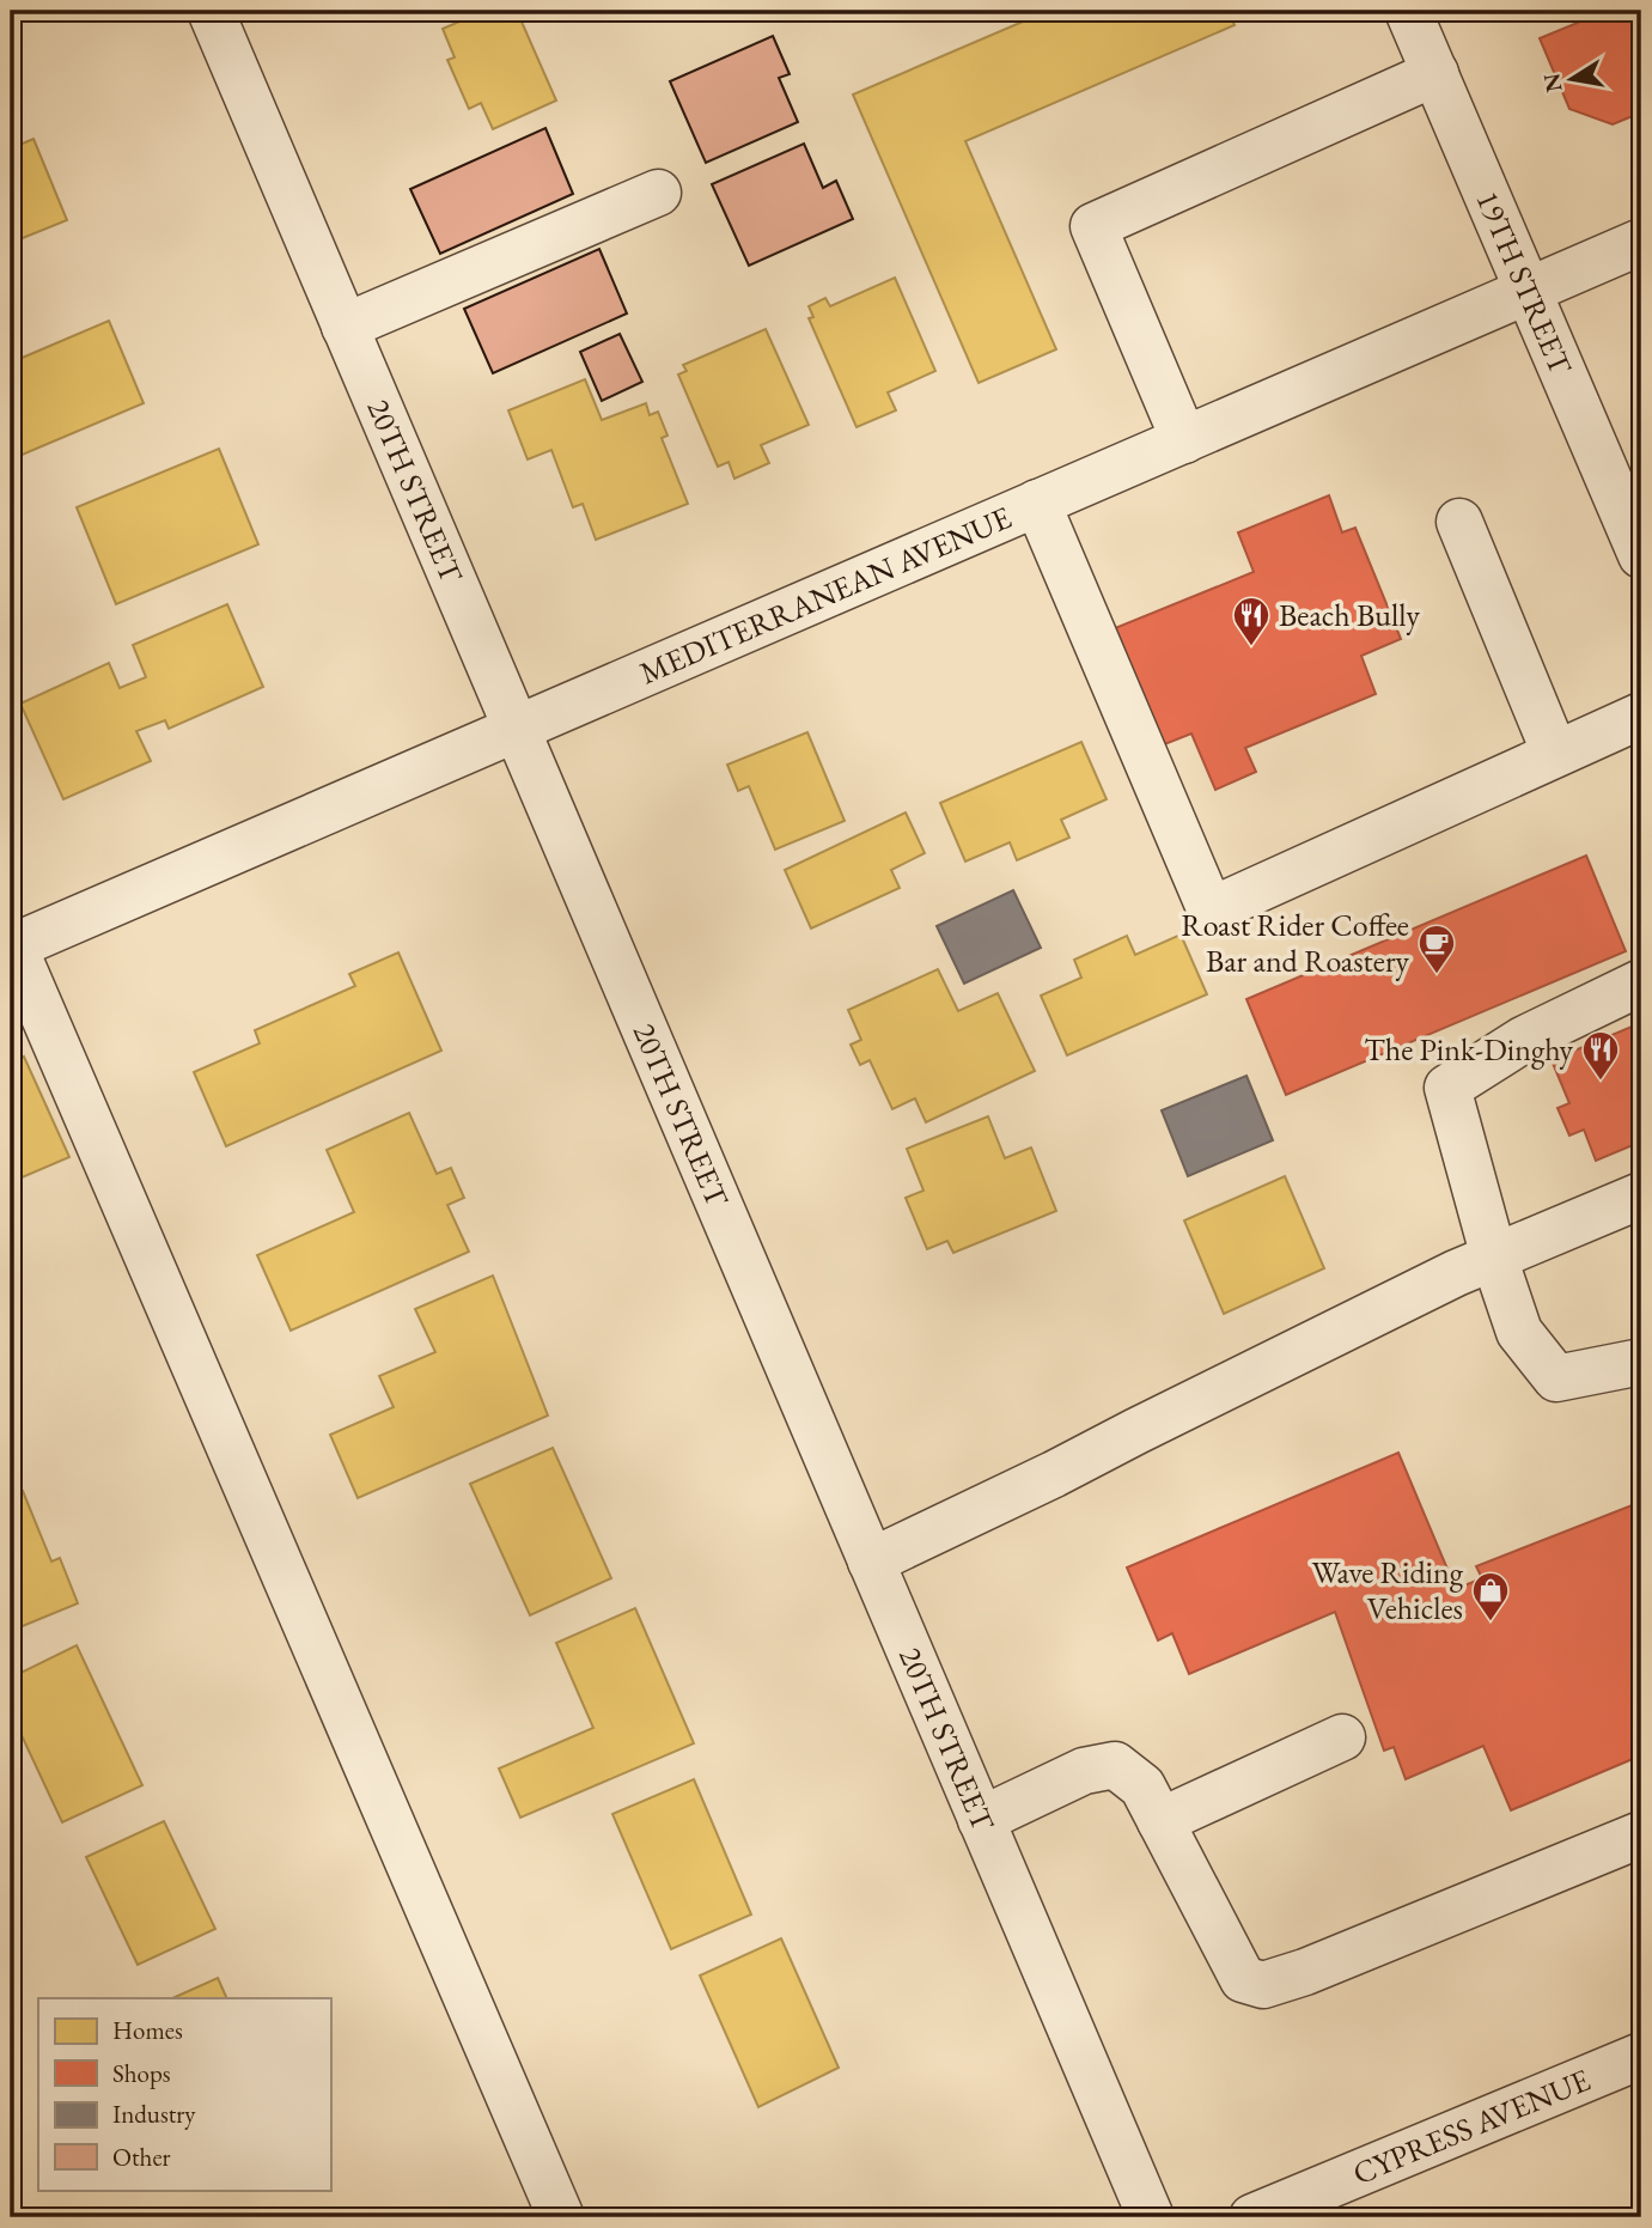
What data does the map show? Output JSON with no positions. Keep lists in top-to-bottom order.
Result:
{
  "streets": {
    "street": [
      "19TH STREET",
      "20TH STREET",
      "MEDITERRANEAN AVENUE",
      "CYPRESS AVENUE"
    ]
  },
  "crossings": [
    ["19TH STREET", "MEDITERRANEAN AVENUE"],
    ["20TH STREET", "MEDITERRANEAN AVENUE"]
  ],
  "places": {
    "restaurant": ["Beach Bully", "The Pink-Dinghy"],
    "cafe": ["Roast Rider Coffee Bar and Roastery"],
    "shop": ["Wave Riding Vehicles"]
  },
  "legend": [
    "Homes",
    "Shops",
    "Industry",
    "Other"
  ],
  "north": "left"
}
